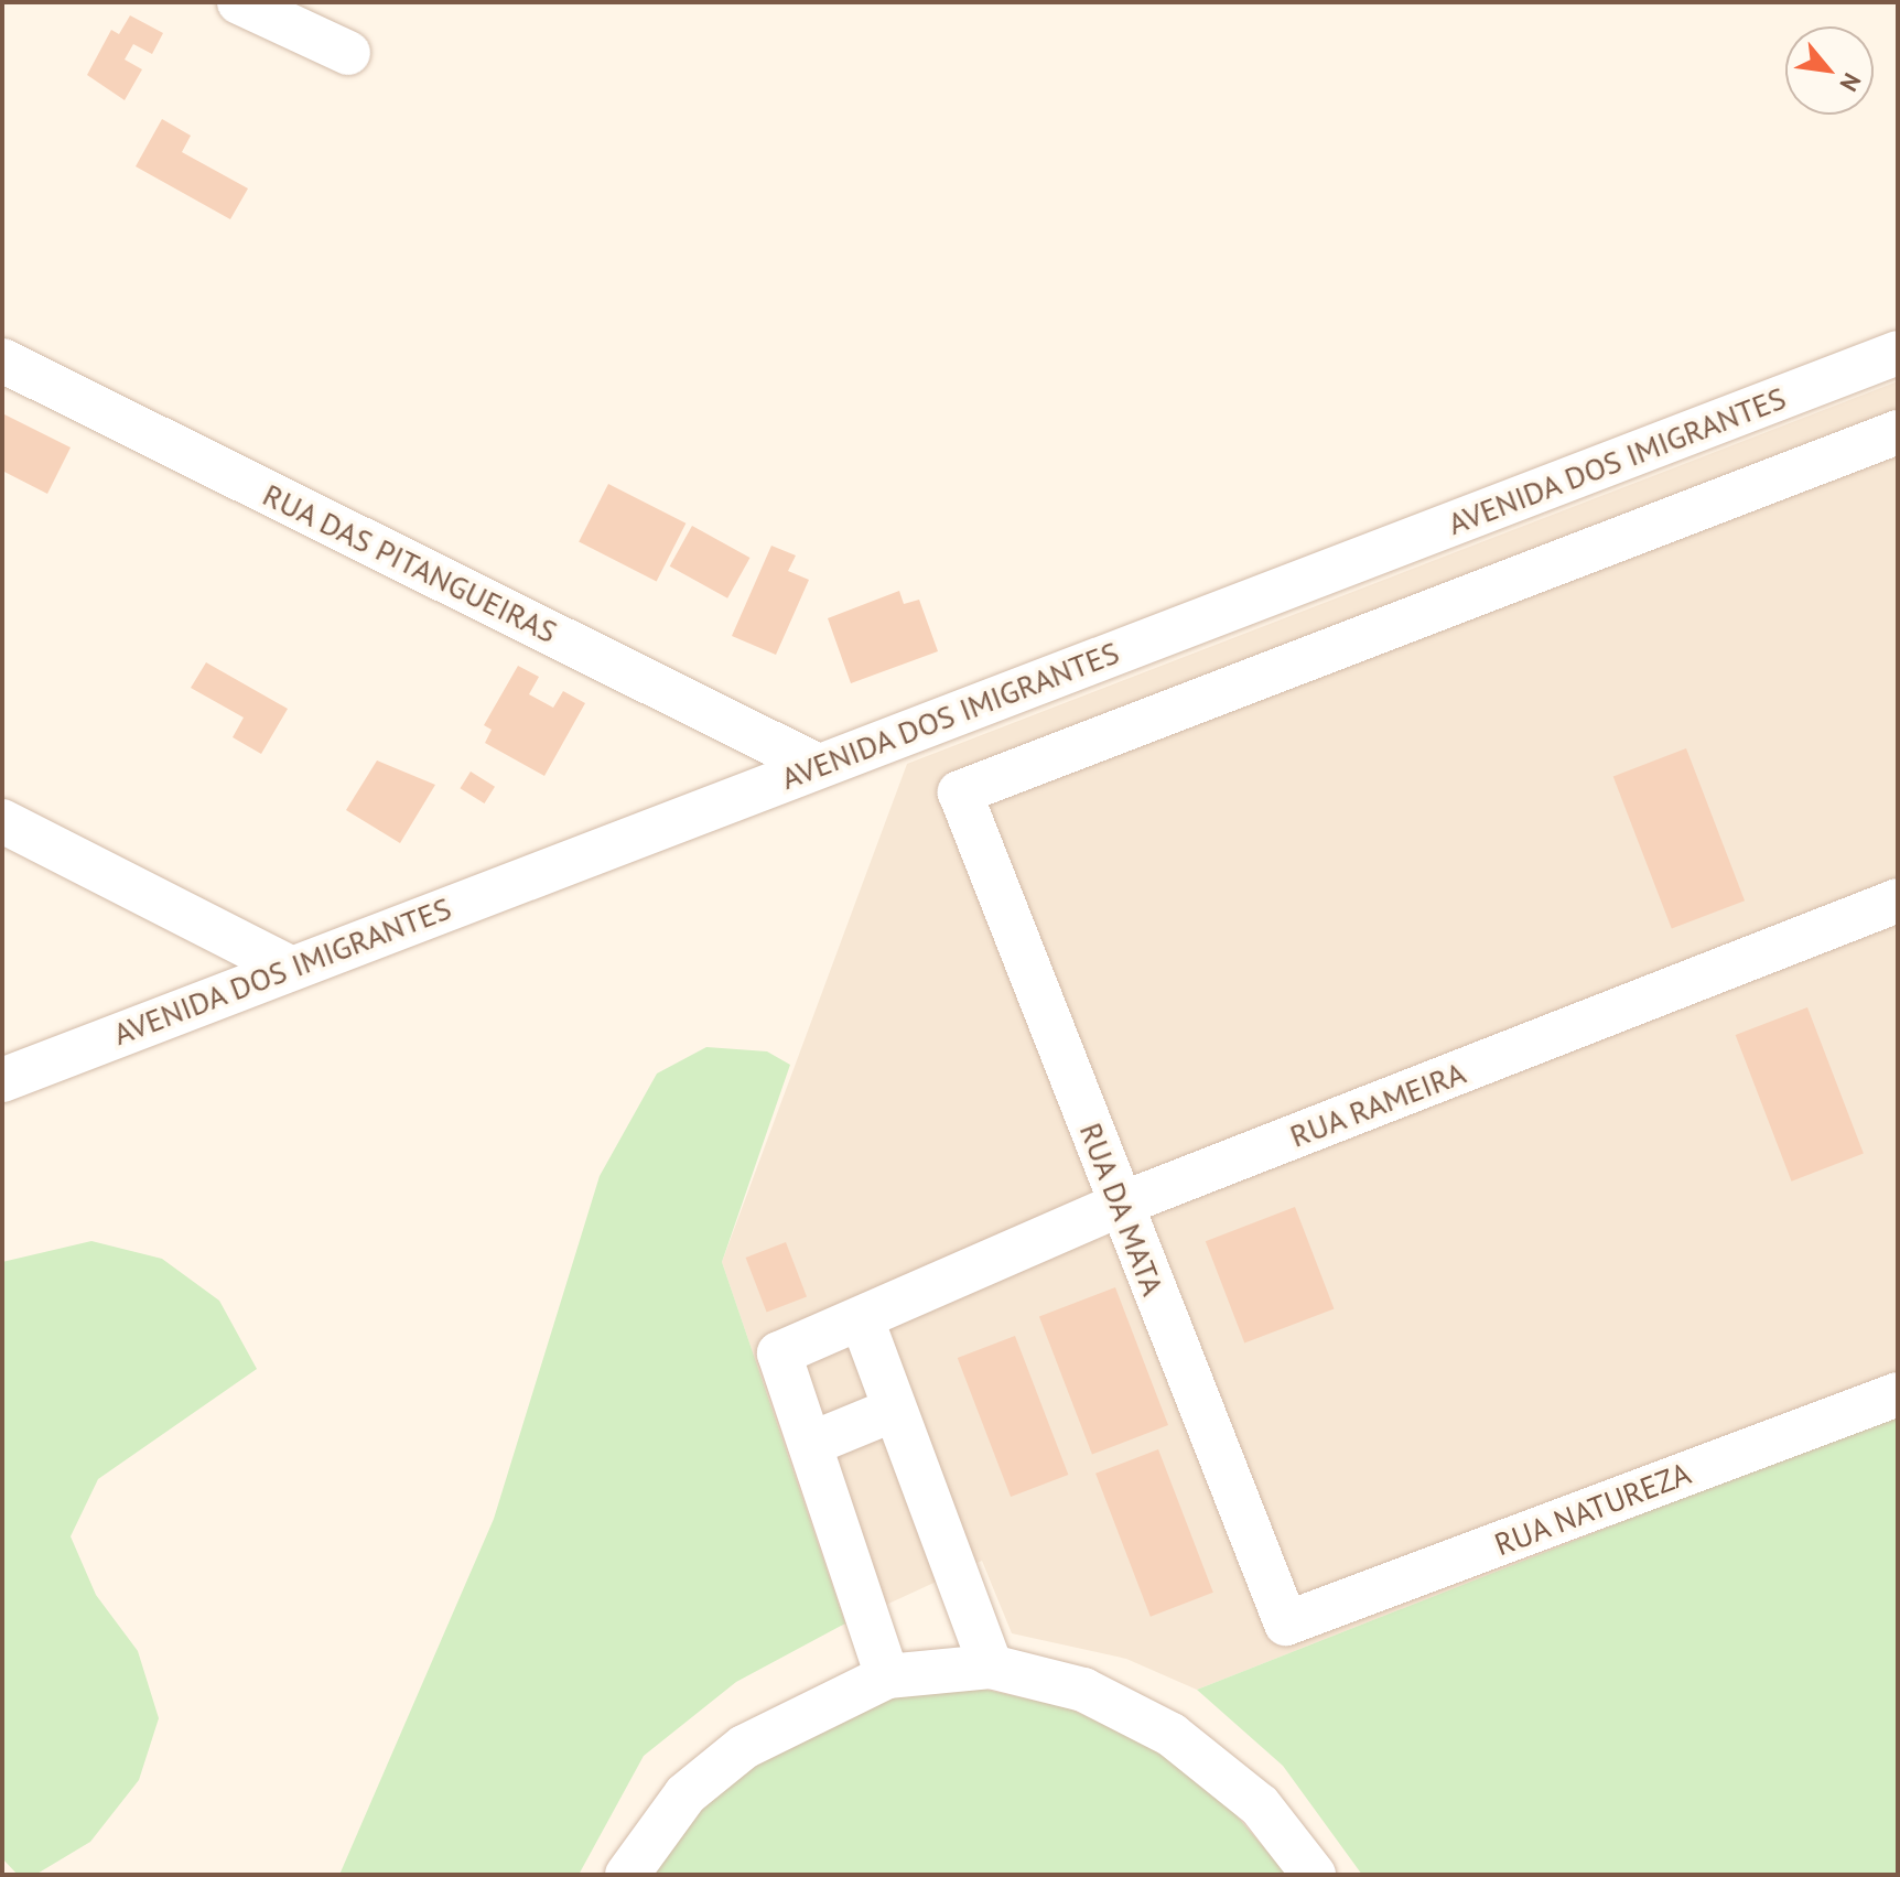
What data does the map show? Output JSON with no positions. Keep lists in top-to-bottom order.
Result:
{
  "streets": {
    "street": [
      "AVENIDA DOS IMIGRANTES",
      "RUA DAS PITANGUEIRAS",
      "RUA RAMEIRA",
      "RUA DA MATA",
      "RUA NATUREZA"
    ]
  },
  "crossings": [
    ["AVENIDA DOS IMIGRANTES", "RUA DAS PITANGUEIRAS"],
    ["RUA RAMEIRA", "RUA DA MATA"],
    ["RUA DA MATA", "RUA NATUREZA"]
  ],
  "north": "bottom right"
}
